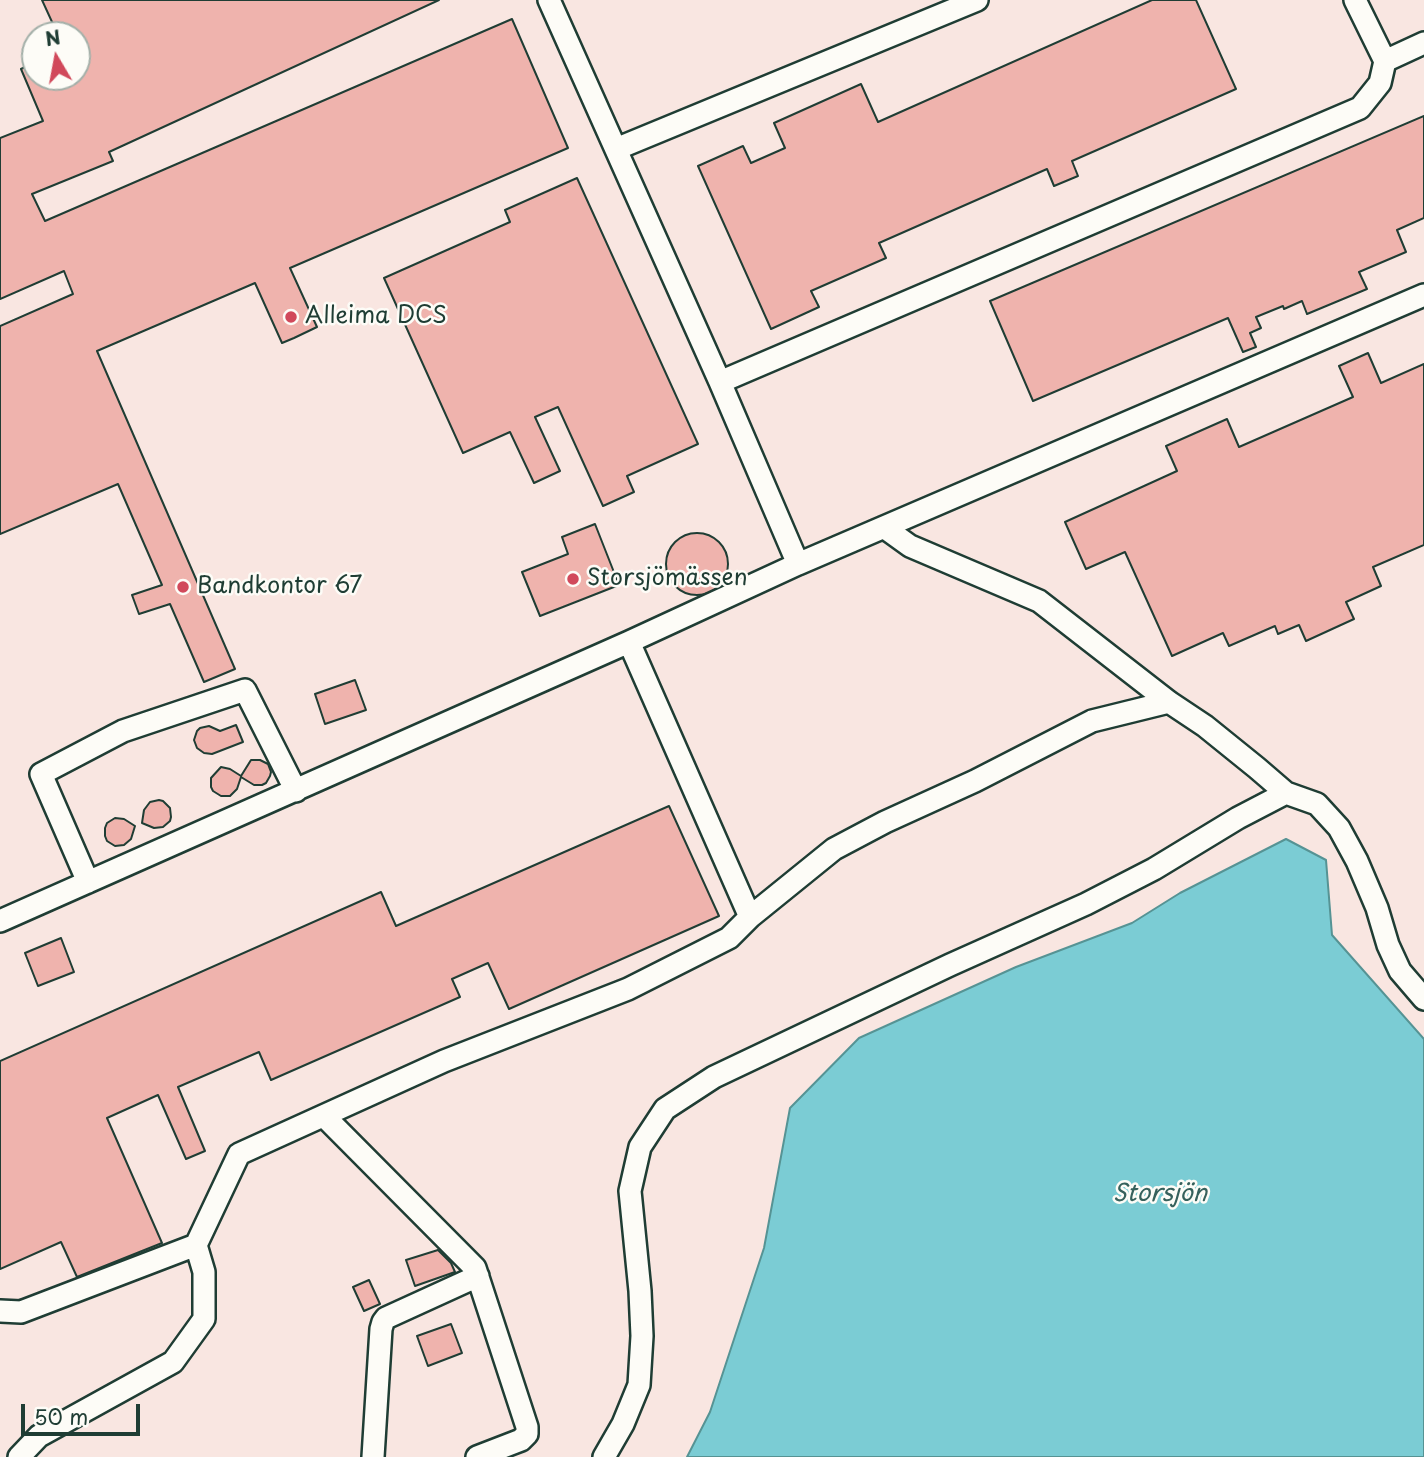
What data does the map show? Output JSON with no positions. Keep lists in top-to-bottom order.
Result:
{
  "water": ["Storsjön"],
  "places": ["Alleima DCS", "Storsjömässen", "Bandkontor 67"],
  "scale_bar": "50 m",
  "north": "top"
}
